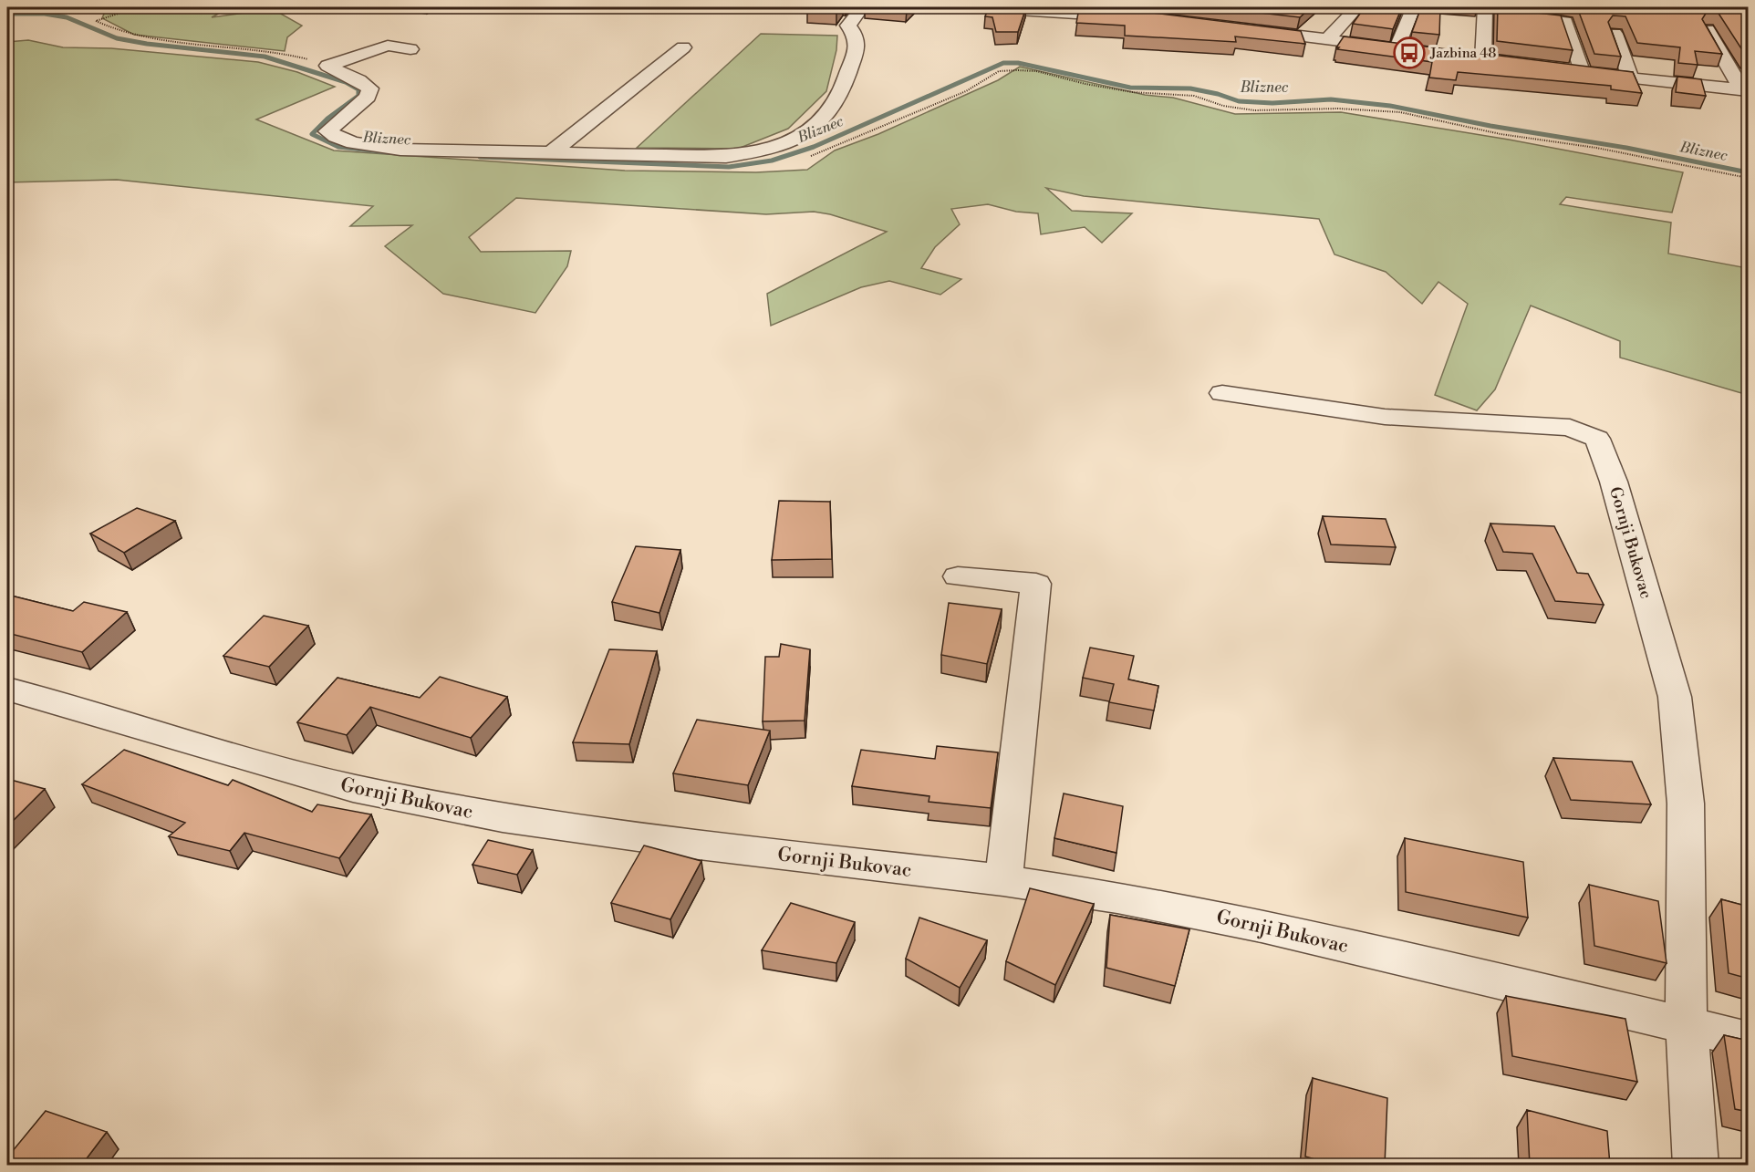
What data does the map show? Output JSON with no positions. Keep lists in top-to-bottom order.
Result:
{
  "streets": {
    "street": ["Gornji Bukovac"]
  },
  "water": ["Bliznec"],
  "places": {
    "bus stop": ["Jazbina 48"]
  }
}
